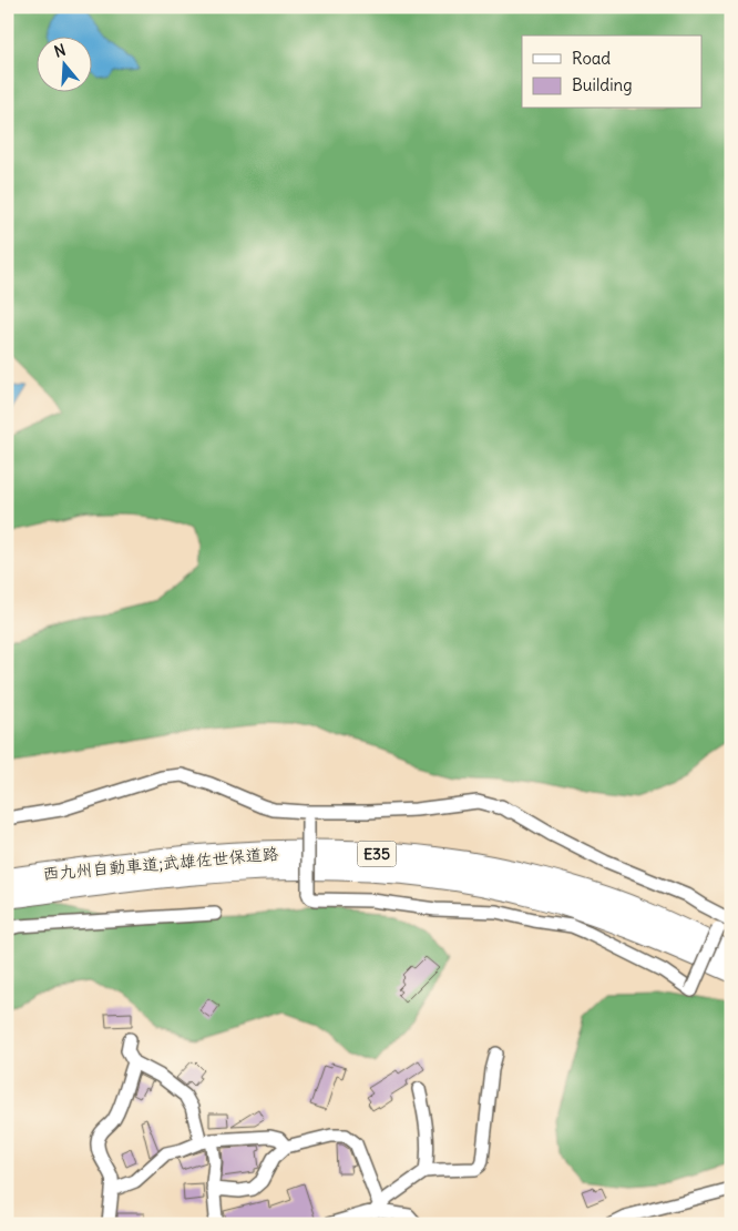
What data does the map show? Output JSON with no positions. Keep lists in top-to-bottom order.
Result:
{
  "streets": {
    "highway": ["E35", "西九州自動車道;武雄佐世保道路"]
  },
  "legend": ["Road", "Building"],
  "north": "top"
}
